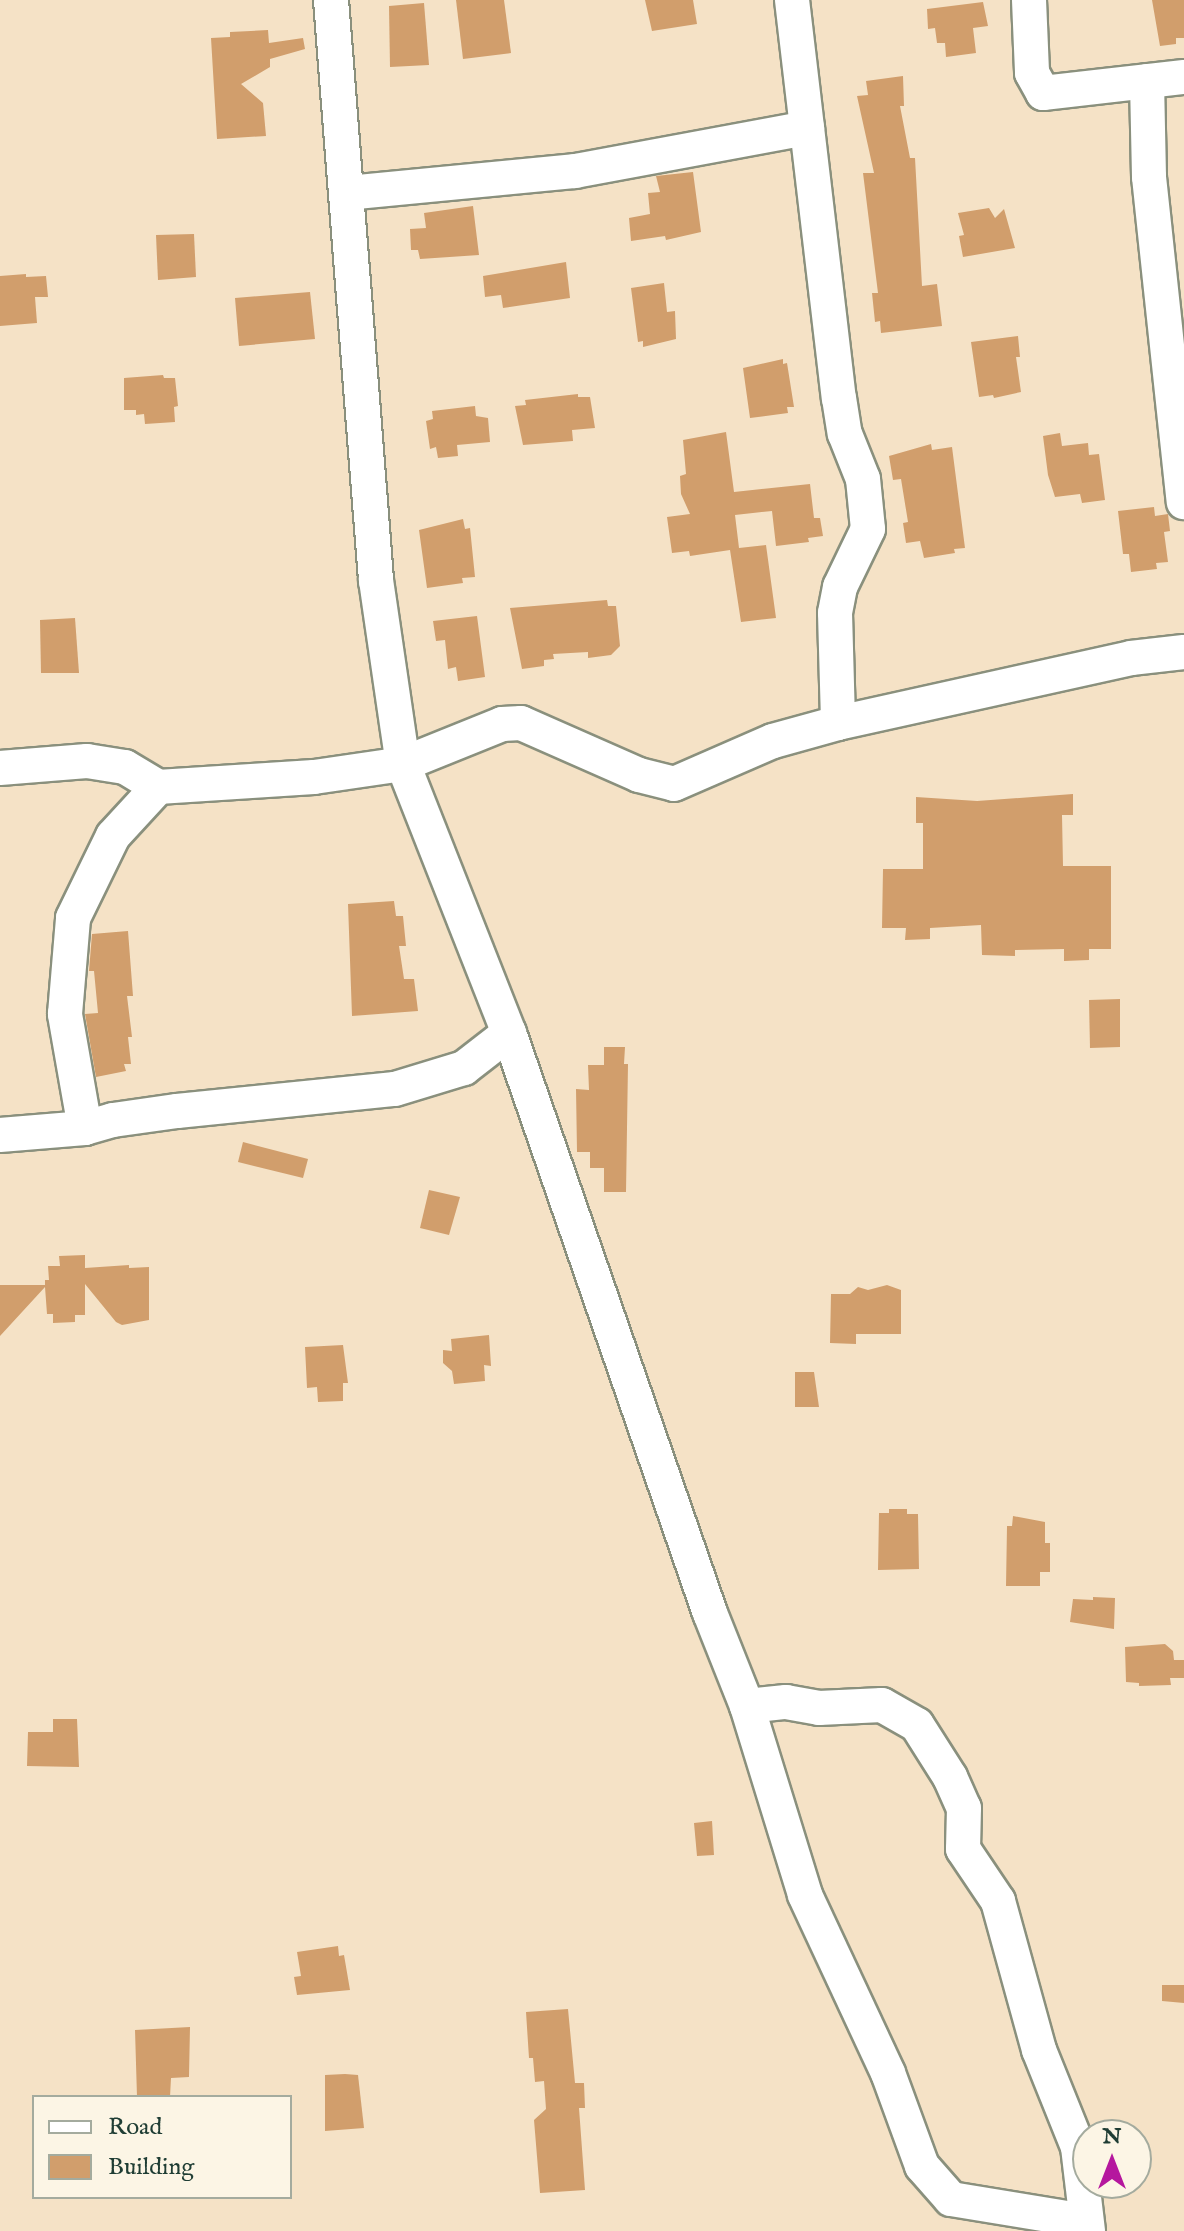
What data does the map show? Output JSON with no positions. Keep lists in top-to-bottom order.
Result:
{
  "legend": ["Road", "Building"],
  "north": "top"
}
